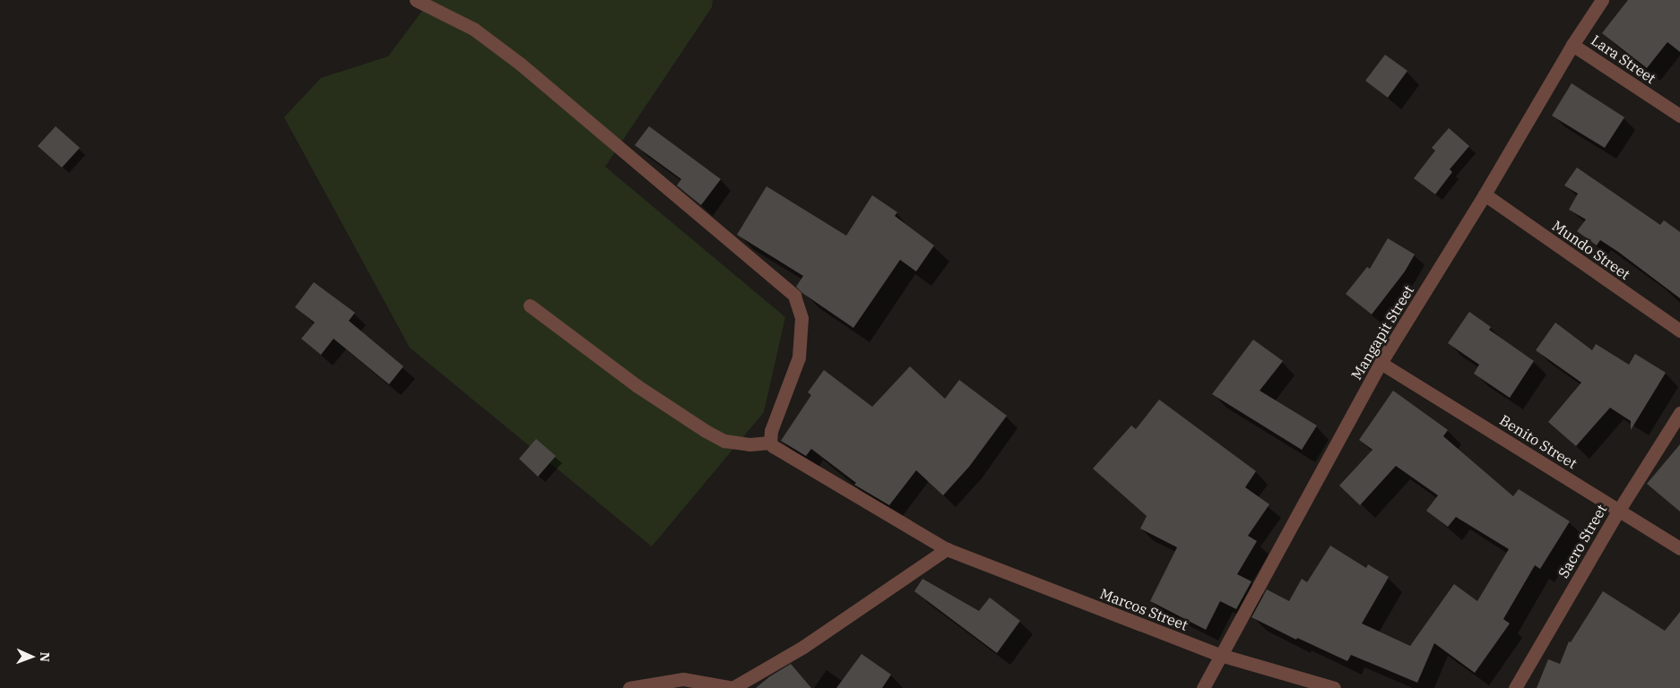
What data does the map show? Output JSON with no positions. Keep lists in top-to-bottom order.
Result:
{
  "streets": {
    "street": [
      "Lara Street",
      "Mundo Street",
      "Mangapit Street",
      "Benito Street",
      "Sacro Street",
      "Marcos Street"
    ]
  },
  "crossings": [
    ["Lara Street", "Mangapit Street"],
    ["Mundo Street", "Mangapit Street"],
    ["Mangapit Street", "Benito Street"],
    ["Mangapit Street", "Marcos Street"],
    ["Benito Street", "Sacro Street"]
  ],
  "north": "right"
}
